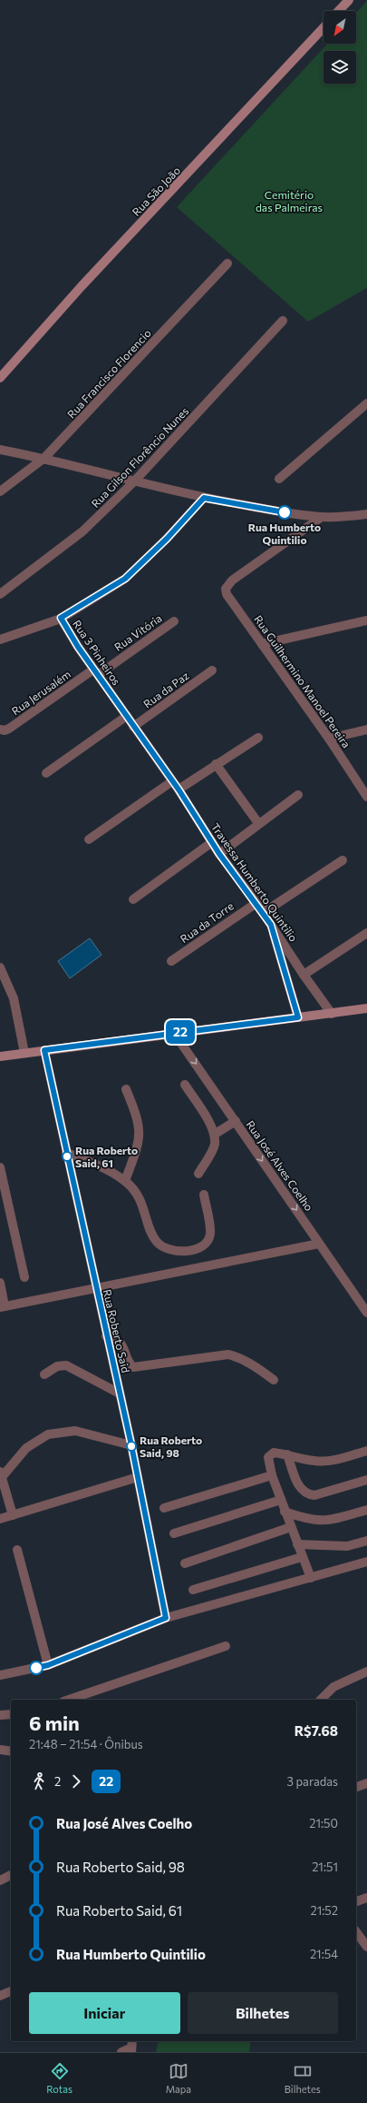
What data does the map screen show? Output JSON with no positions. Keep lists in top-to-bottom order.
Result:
{
  "streets": {
    "street": [
      "Rua São João",
      "Rua Francisco Florencio",
      "Rua Gilson Florêncio Nunes",
      "Rua Vitória",
      "Rua 3 Pinheiros",
      "Rua Guilhermino Manoel Pereira",
      "Rua da Paz",
      "Rua Jerusalém",
      "Travessa Humberto Quintilio",
      "Rua da Torre",
      "Rua José Alves Coelho",
      "Rua Roberto Said"
    ]
  },
  "crossings": [
    ["Rua Vitória", "Rua 3 Pinheiros"],
    ["Rua Vitória", "Rua Jerusalém"],
    ["Rua 3 Pinheiros", "Rua da Paz"],
    ["Rua 3 Pinheiros", "Rua Jerusalém"],
    ["Rua 3 Pinheiros", "Travessa Humberto Quintilio"],
    ["Travessa Humberto Quintilio", "Rua da Torre"]
  ],
  "one_way": ["Rua José Alves Coelho"],
  "parks": ["Cemitério das Palmeiras"],
  "places": ["Rua Humberto Quintilio", "Rua Roberto Said, 61", "Rua Roberto Said, 98"],
  "lines": ["bus line 22"],
  "north": "bottom left",
  "page": {
    "on_map": "22",
    "heading": ["6 min", "21:48 – 21:54 · Ônibus", "R$7.68"],
    "legs": ["2", "22", "3 paradas"],
    "list": [
      {
        "name": "Rua José Alves Coelho",
        "value": "21:50"
      },
      {
        "name": "Rua Roberto Said, 98",
        "value": "21:51"
      },
      {
        "name": "Rua Roberto Said, 61",
        "value": "21:52"
      },
      {
        "name": "Rua Humberto Quintilio",
        "value": "21:54"
      }
    ],
    "buttons": ["Iniciar", "Bilhetes"],
    "tabs": ["Rotas", "Mapa", "Bilhetes"]
  }
}
